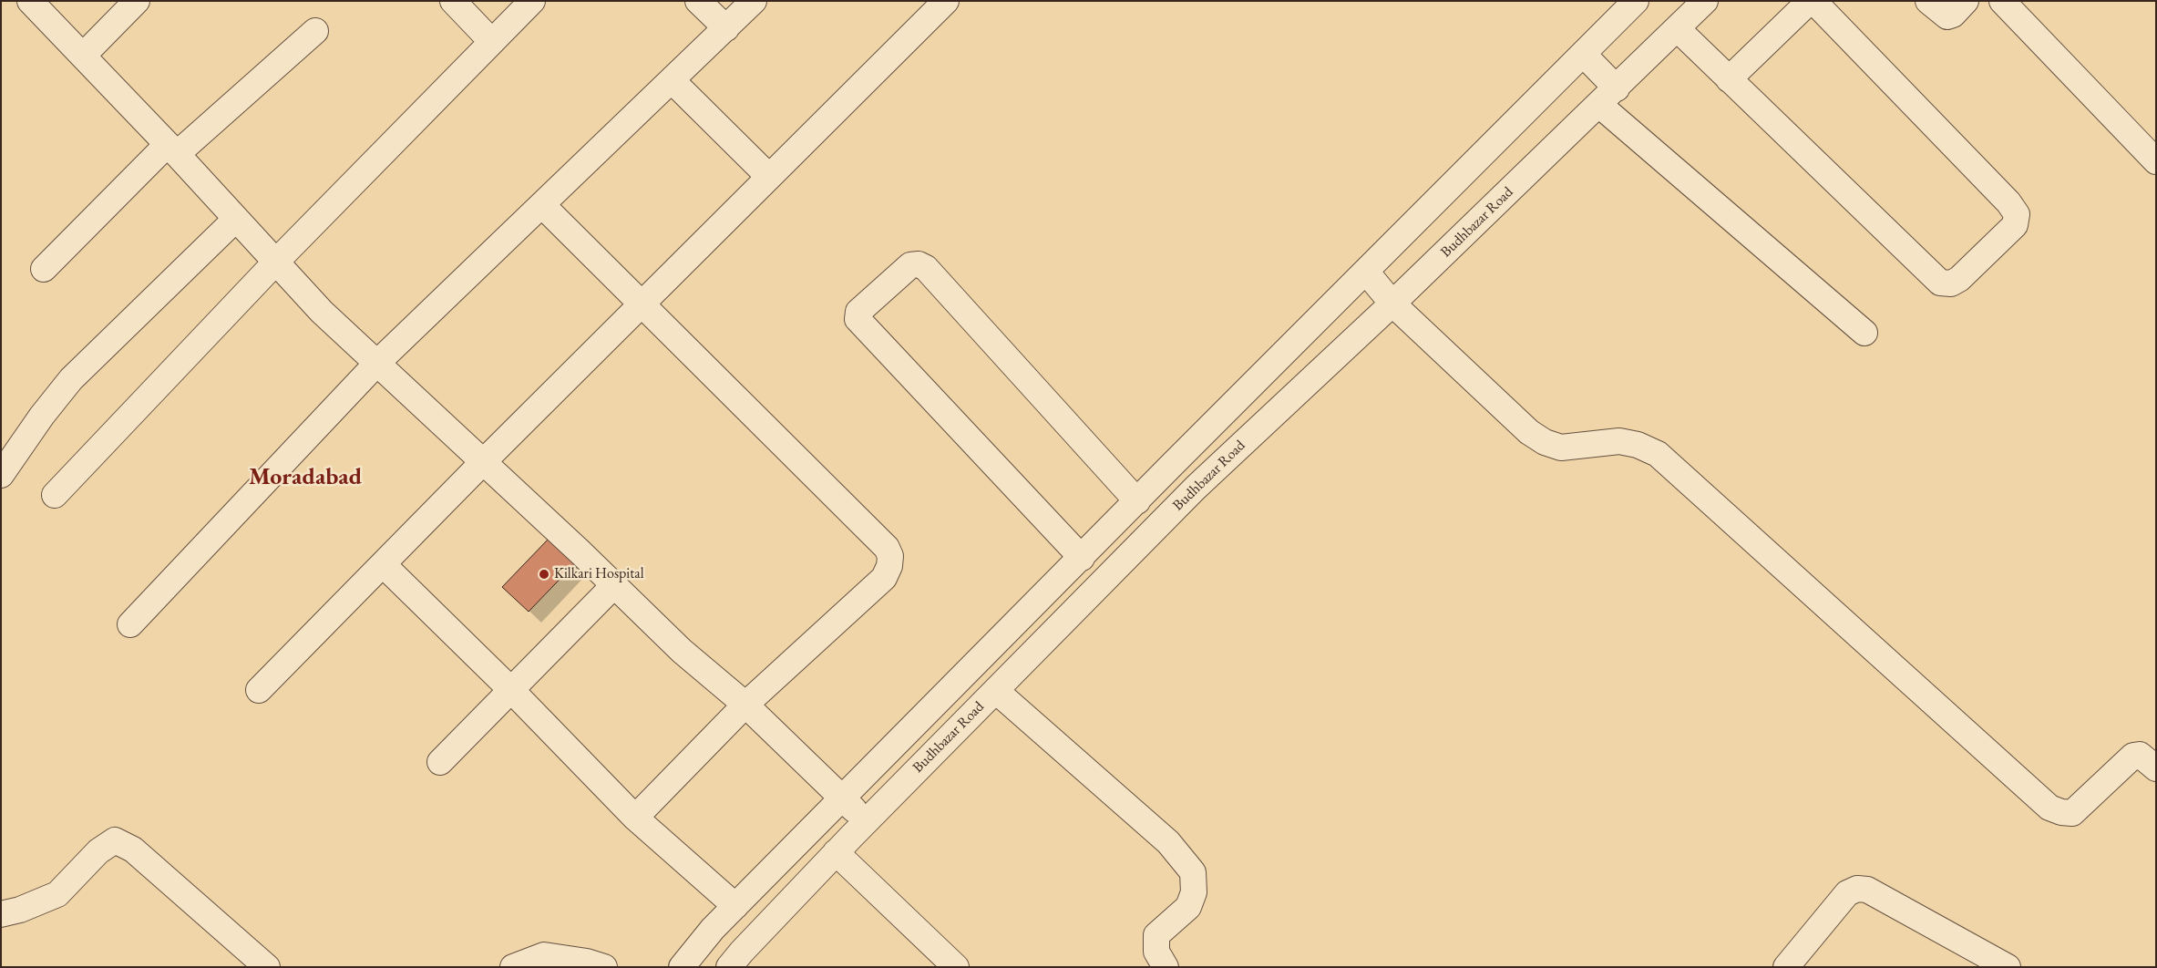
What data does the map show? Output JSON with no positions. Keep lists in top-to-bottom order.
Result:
{
  "streets": {
    "street": ["Budhbazar Road"]
  },
  "districts": ["Moradabad"],
  "places": ["Kilkari Hospital"]
}
